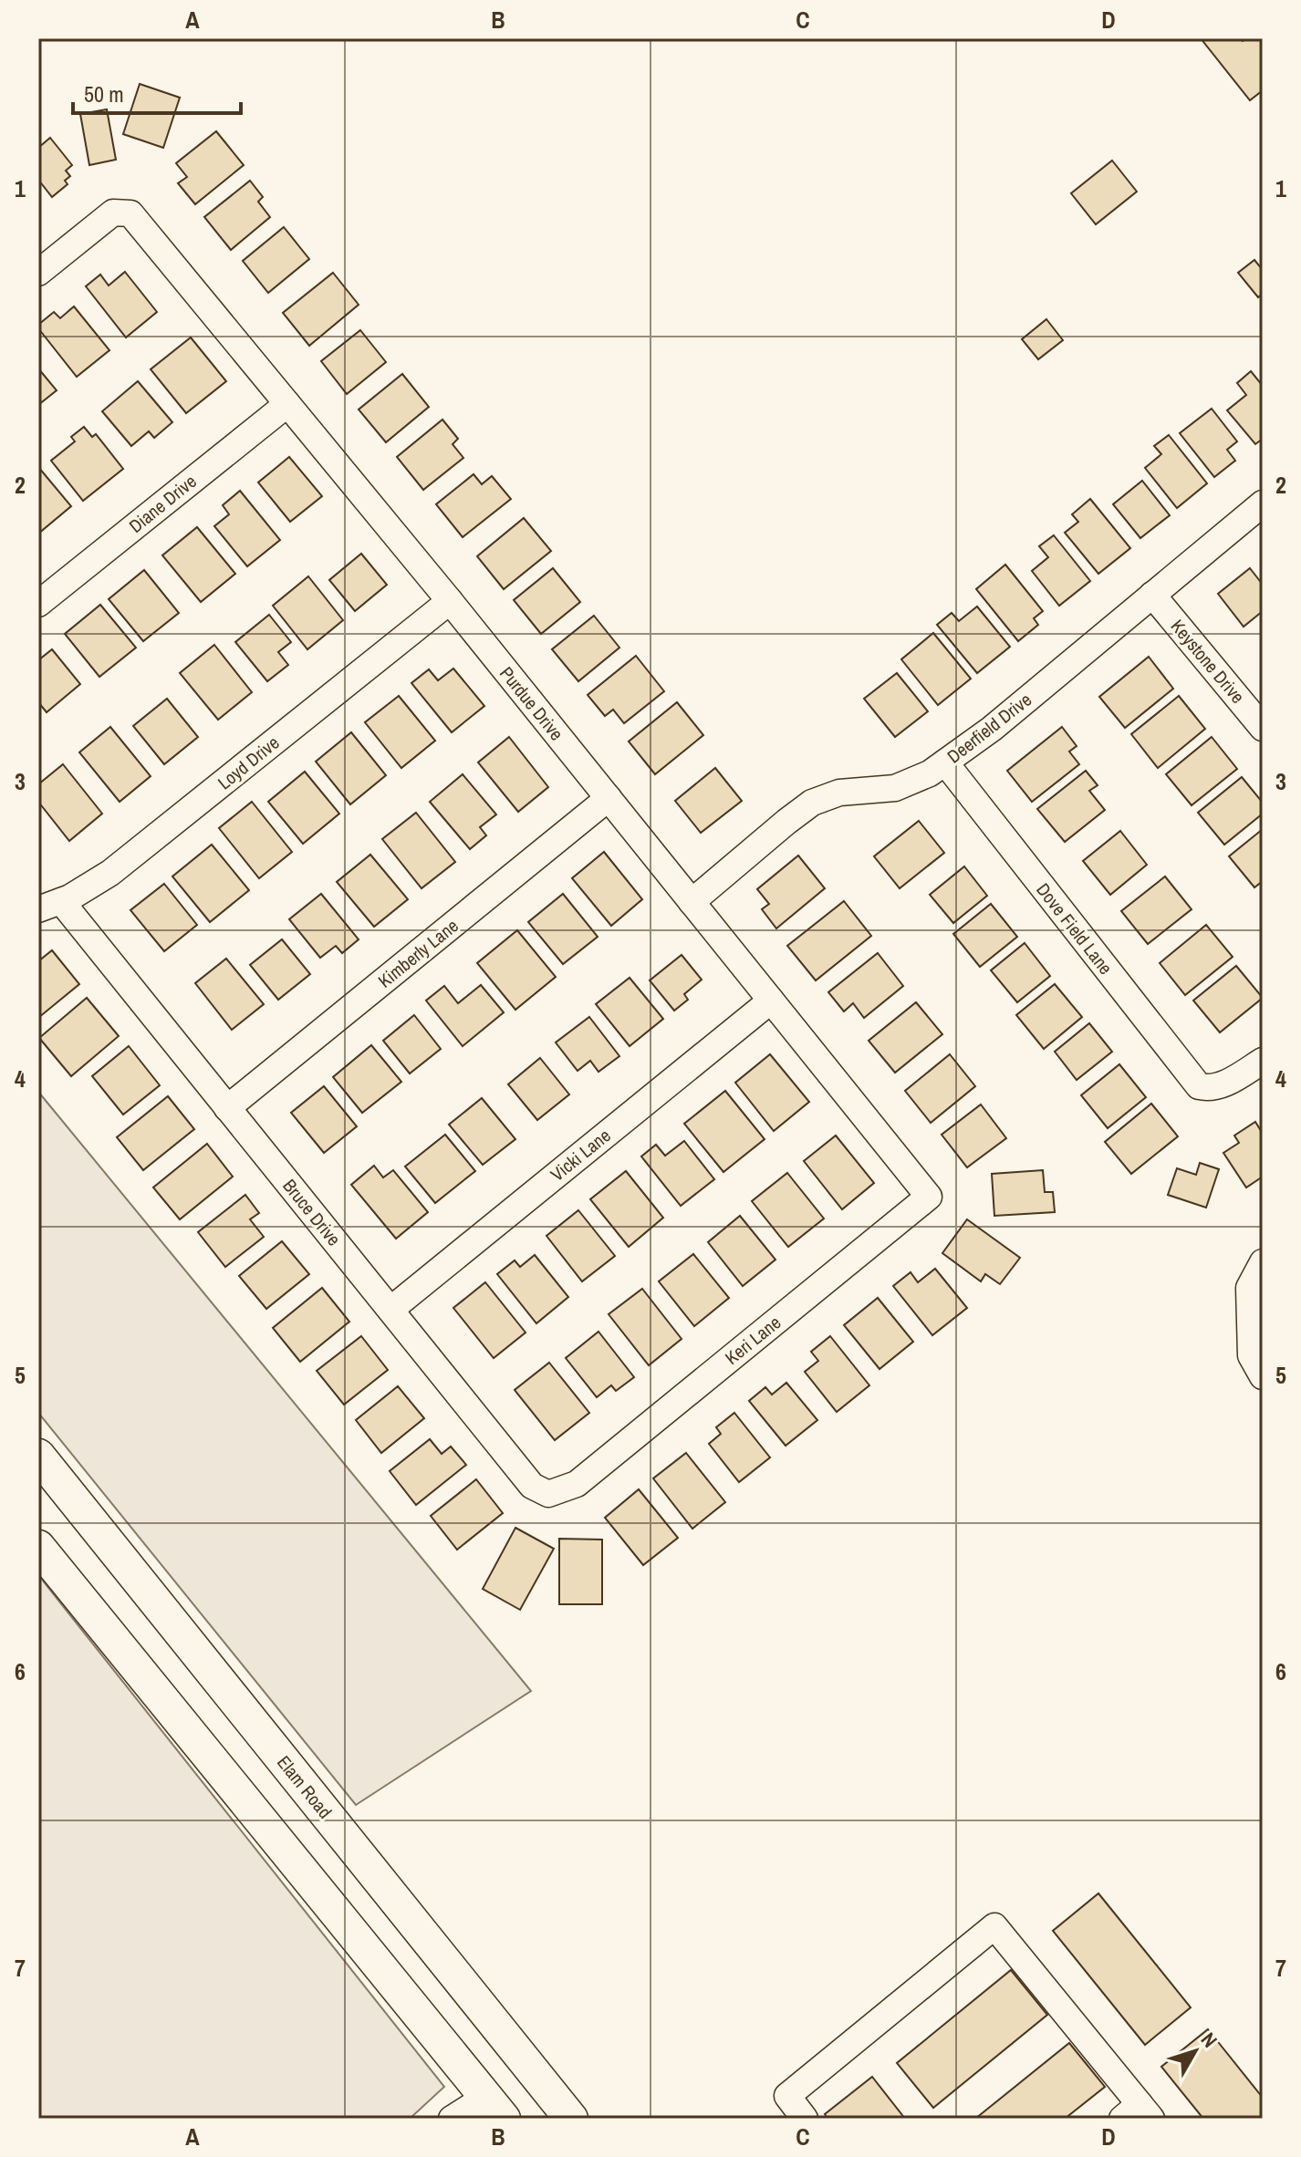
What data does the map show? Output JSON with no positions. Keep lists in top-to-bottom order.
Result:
{
  "streets": {
    "main road": ["Elam Road"],
    "street": [
      "Diane Drive",
      "Keystone Drive",
      "Purdue Drive",
      "Deerfield Drive",
      "Loyd Drive",
      "Dove Field Lane",
      "Kimberly Lane",
      "Vicki Lane",
      "Bruce Drive",
      "Keri Lane"
    ]
  },
  "crossings": [
    ["Diane Drive", "Purdue Drive"],
    ["Keystone Drive", "Deerfield Drive"],
    ["Purdue Drive", "Deerfield Drive"],
    ["Purdue Drive", "Loyd Drive"],
    ["Purdue Drive", "Kimberly Lane"],
    ["Purdue Drive", "Vicki Lane"],
    ["Purdue Drive", "Keri Lane"],
    ["Deerfield Drive", "Dove Field Lane"],
    ["Loyd Drive", "Bruce Drive"],
    ["Kimberly Lane", "Bruce Drive"],
    ["Vicki Lane", "Bruce Drive"],
    ["Bruce Drive", "Keri Lane"]
  ],
  "scale_bar": "50 m",
  "north": "top right",
  "grid": {
    "columns": [
      "A",
      "B",
      "C",
      "D"
    ],
    "rows": [
      "1",
      "2",
      "3",
      "4",
      "5",
      "6",
      "7"
    ]
  }
}
